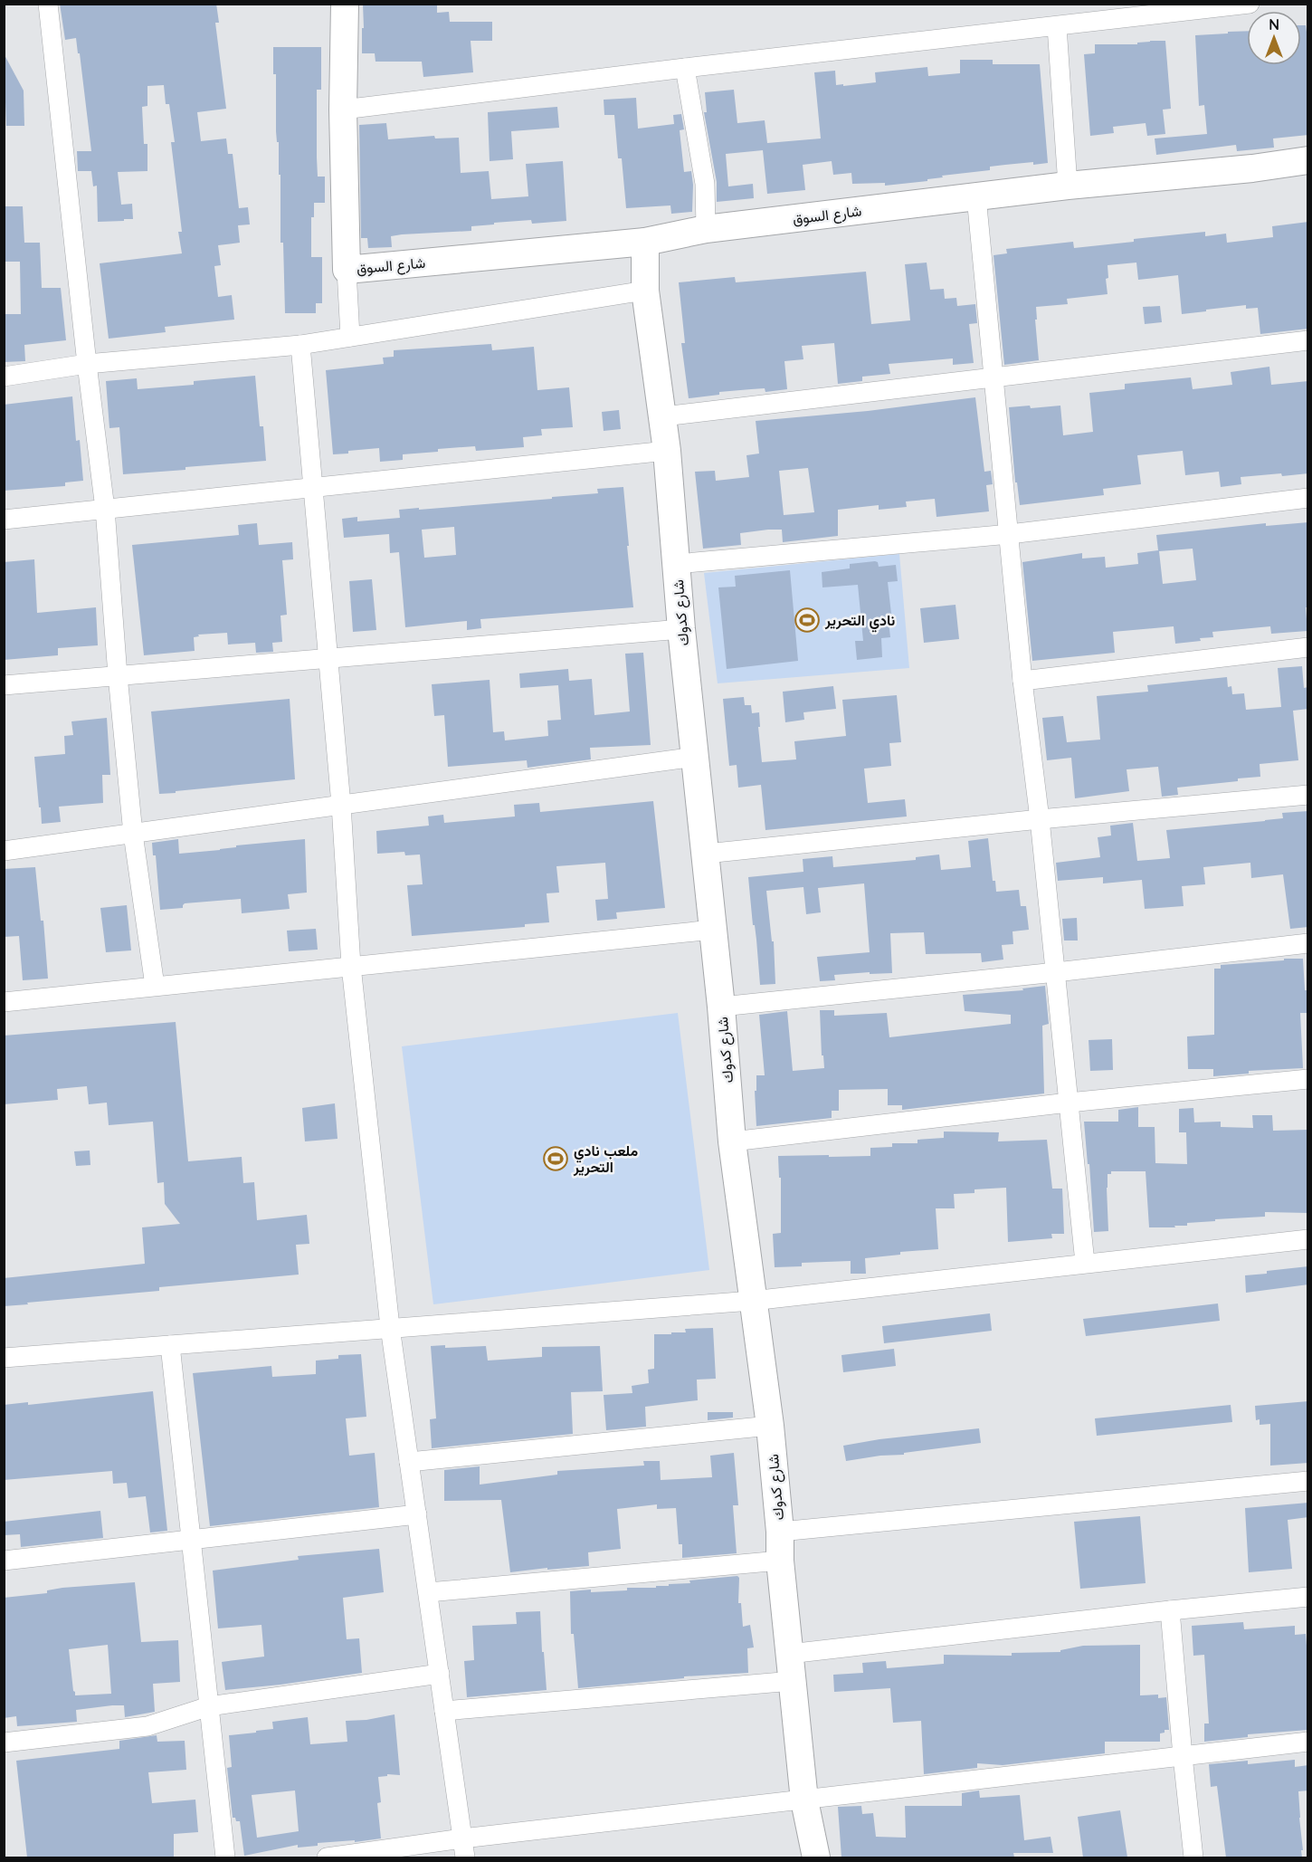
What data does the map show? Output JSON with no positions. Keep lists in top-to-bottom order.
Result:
{
  "streets": {
    "street": ["شارع السوق", "شارع كدوك"]
  },
  "crossings": [
    ["شارع السوق", "شارع كدوك"]
  ],
  "places": {
    "sports": ["نادي التحرير", "ملعب نادي التحرير"]
  },
  "north": "top"
}
